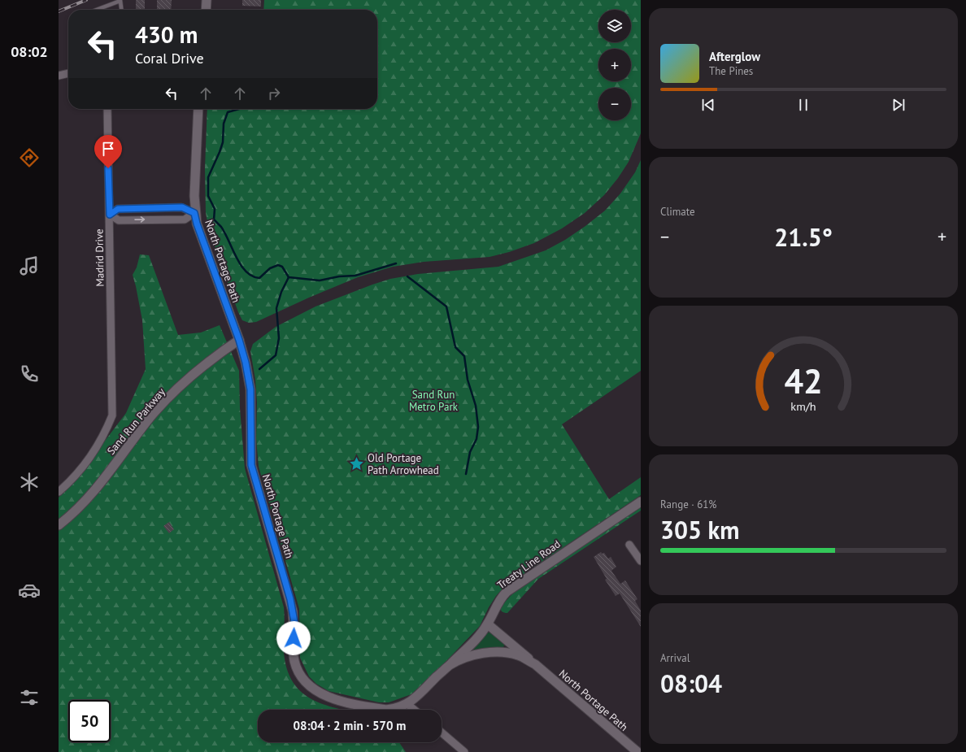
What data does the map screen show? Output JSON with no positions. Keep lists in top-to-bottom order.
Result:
{
  "streets": {
    "main road": ["North Portage Path", "Sand Run Parkway", "Treaty Line Road"],
    "street": ["Madrid Drive"]
  },
  "crossings": [
    ["North Portage Path", "Sand Run Parkway"],
    ["North Portage Path", "Treaty Line Road"]
  ],
  "parks": ["Sand Run Metro Park"],
  "places": {
    "place": ["Old Portage Path Arrowhead"]
  },
  "page": {
    "tabs": "08:02",
    "map_buttons": ["+", "−"],
    "turn": ["430 m", "Coral Drive"],
    "song": ["Afterglow", "The Pines"],
    "tile": [
      "Climate",
      ["Range · 61%", "305 km"],
      ["Arrival", "08:04"]
    ],
    "heat": ["−", "21.5°", "+"],
    "limit": "50",
    "trip": "08:04 · 2 min · 570 m",
    "gauge": ["42", "km/h"]
  }
}
